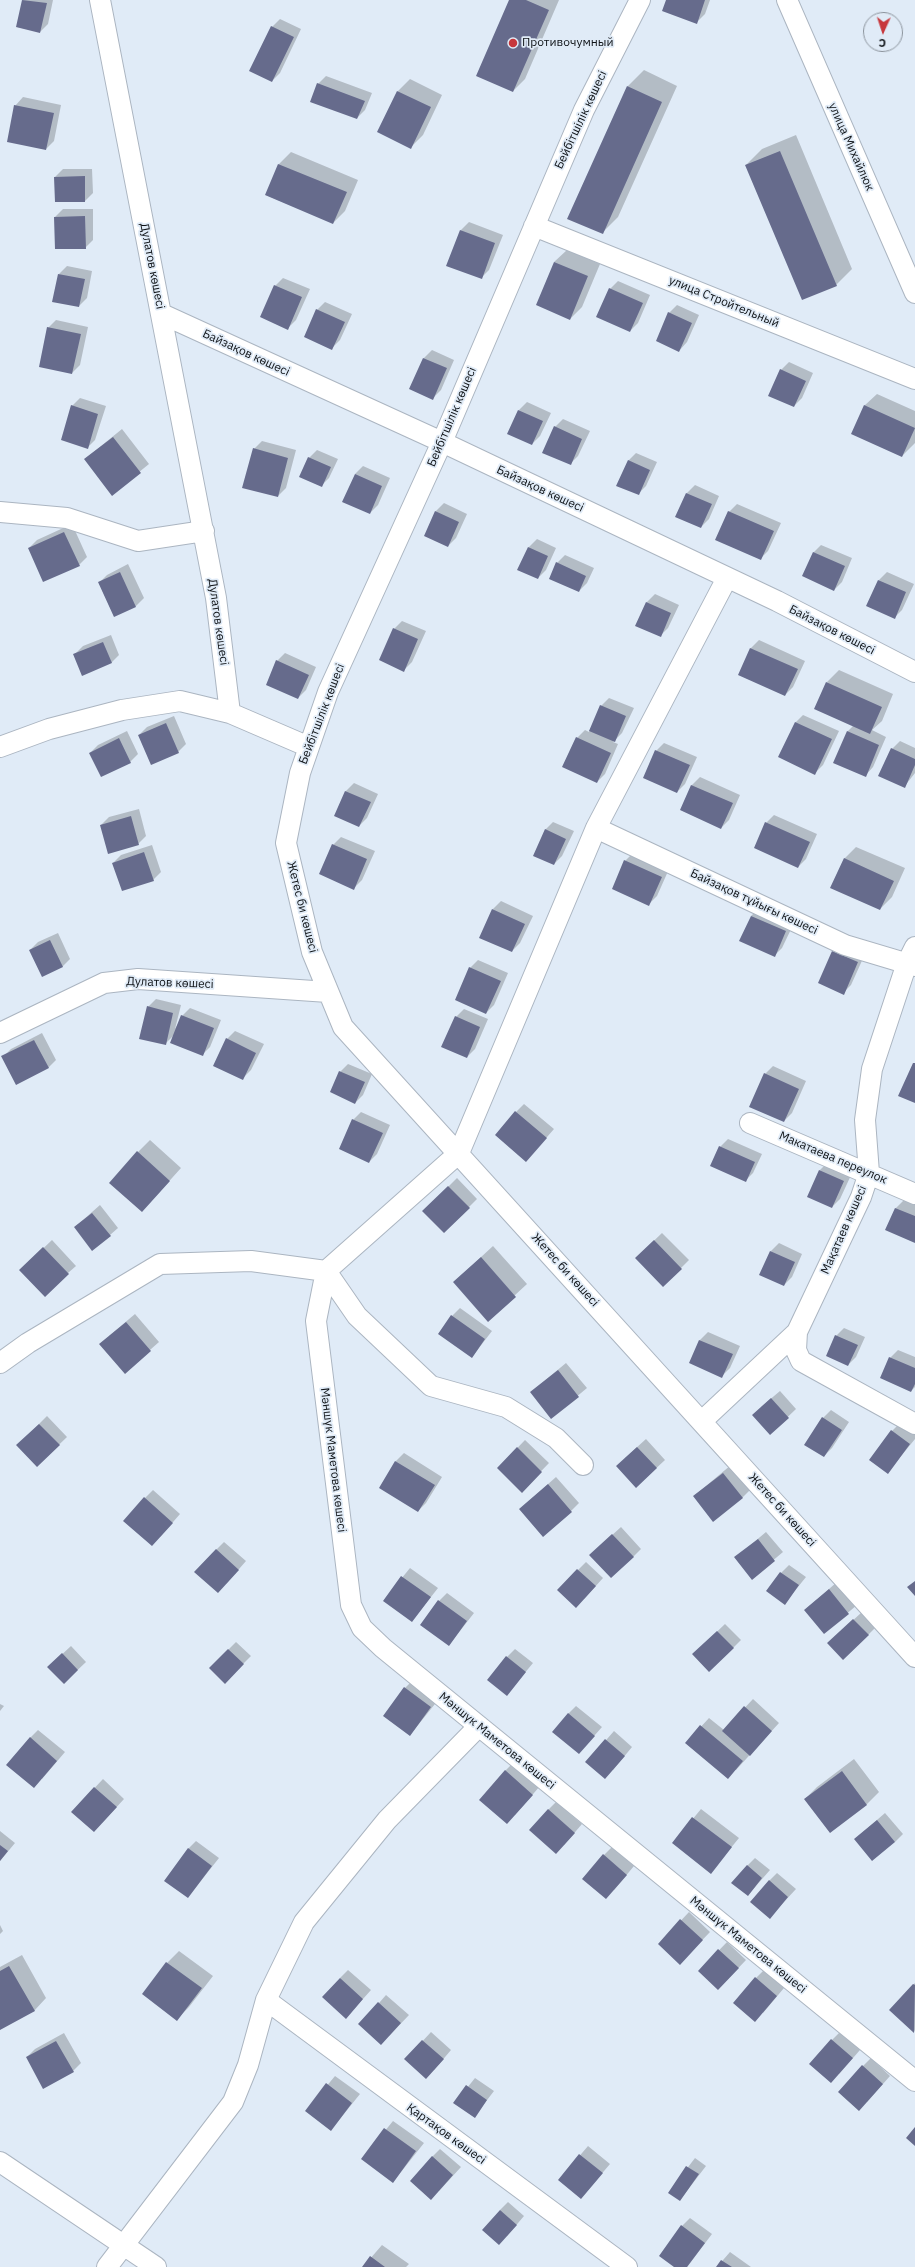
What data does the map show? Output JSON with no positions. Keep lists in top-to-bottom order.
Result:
{
  "streets": {
    "street": [
      "Бейбітшілік көшесі",
      "улица Михайлюк",
      "Дулатов көшесі",
      "улица Стройтельный",
      "Байзақов көшесі",
      "Байзақов тұйығы көшесі",
      "Жетес би көшесі",
      "Макатаева переулок",
      "Мақатаев көшесі",
      "Мәншүк Маметова көшесі",
      "Қартақов көшесі"
    ]
  },
  "crossings": [
    ["Бейбітшілік көшесі", "улица Стройтельный"],
    ["Бейбітшілік көшесі", "Байзақов көшесі"],
    ["Бейбітшілік көшесі", "Жетес би көшесі"],
    ["Дулатов көшесі", "Байзақов көшесі"],
    ["Дулатов көшесі", "Жетес би көшесі"],
    ["Байзақов тұйығы көшесі", "Мақатаев көшесі"],
    ["Макатаева переулок", "Мақатаев көшесі"]
  ],
  "places": ["Противочумный"],
  "north": "bottom"
}
